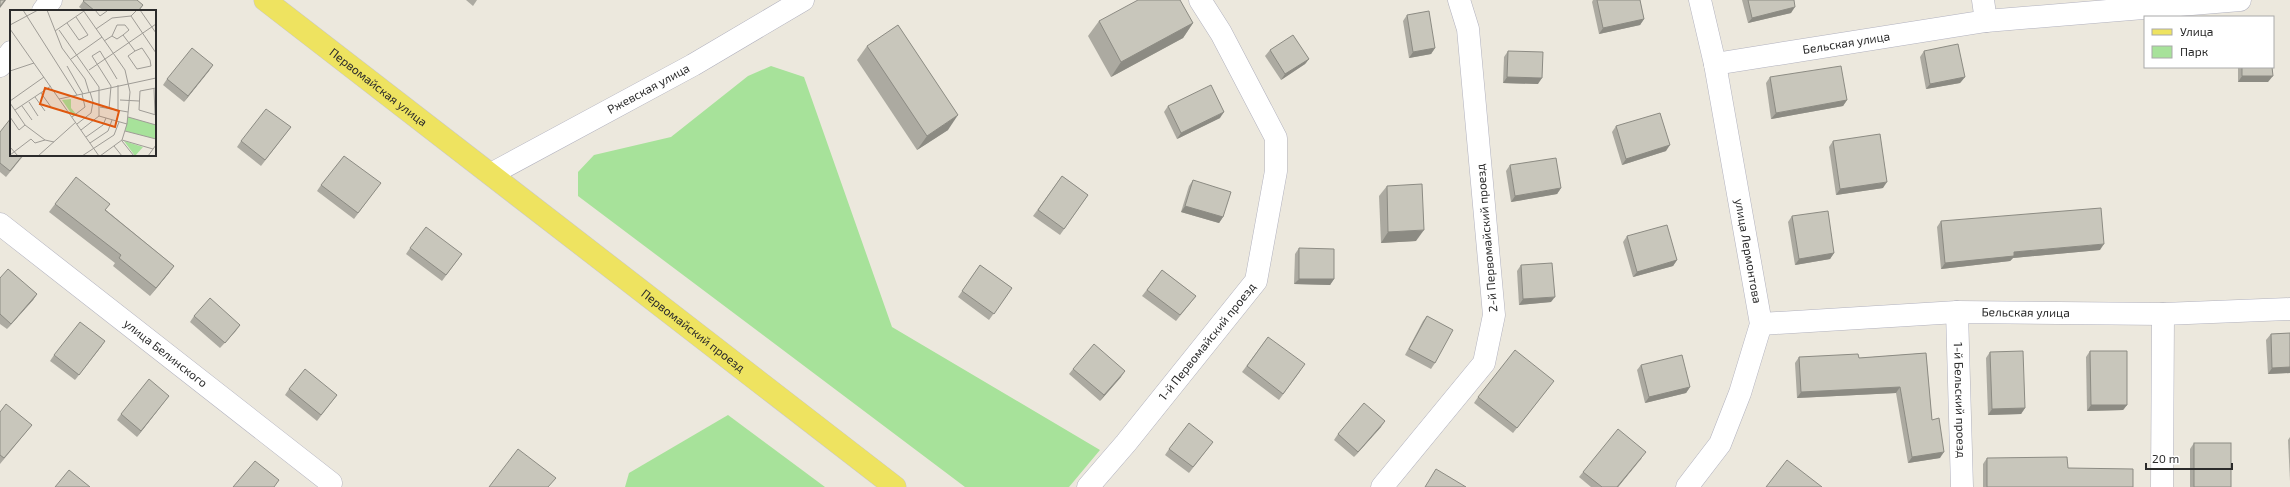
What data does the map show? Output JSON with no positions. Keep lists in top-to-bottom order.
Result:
{
  "streets": {
    "main road": ["Первомайская улица", "Первомайский проезд"],
    "street": [
      "Бельская улица",
      "Ржевская улица",
      "2-й Первомайский проезд",
      "улица Лермонтова",
      "1-й Первомайский проезд",
      "улица Белинского",
      "1-й Бельский проезд"
    ]
  },
  "crossings": [
    ["Бельская улица", "улица Лермонтова"],
    ["Бельская улица", "1-й Бельский проезд"],
    ["Первомайская улица", "Ржевская улица"],
    ["Первомайская улица", "Первомайский проезд"],
    ["Ржевская улица", "Первомайский проезд"]
  ],
  "legend": ["Улица", "Парк"],
  "scale_bar": "20 m"
}
